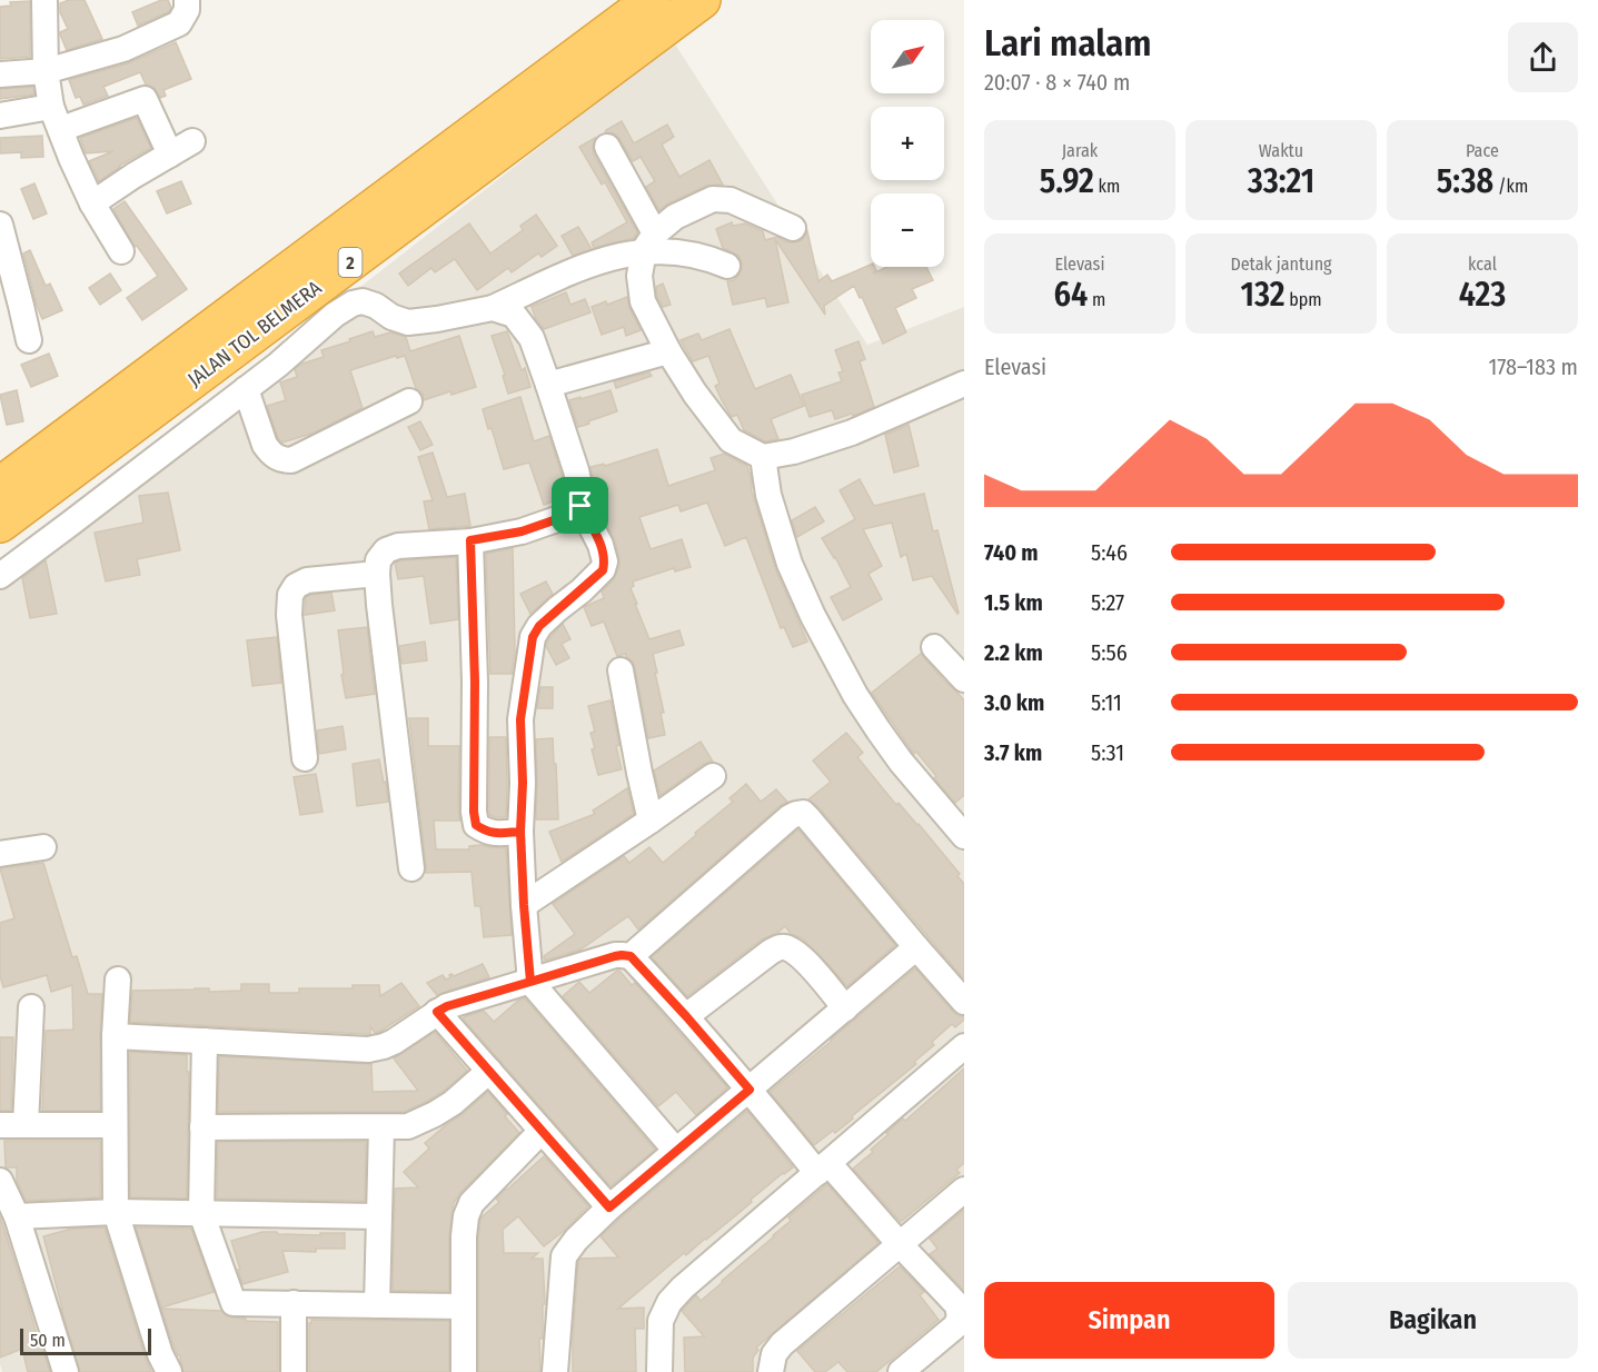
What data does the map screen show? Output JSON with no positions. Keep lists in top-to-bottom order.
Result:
{
  "streets": {
    "highway": ["2", "JALAN TOL BELMERA"]
  },
  "scale_bar": "50 m",
  "north": "top right",
  "page": {
    "heading": ["Lari malam", "20:07 · 8 × 740 m"],
    "map_buttons": ["+", "−"],
    "stats": [
      ["Jarak", "5.92 km"],
      ["Waktu", "33:21"],
      ["Pace", "5:38 /km"],
      ["Elevasi", "64 m"],
      ["Detak jantung", "132 bpm"],
      ["kcal", "423"]
    ],
    "chart": ["Elevasi", "178–183 m"],
    "list": [
      {
        "name": "740 m",
        "note": "5:46"
      },
      {
        "name": "1.5 km",
        "note": "5:27"
      },
      {
        "name": "2.2 km",
        "note": "5:56"
      },
      {
        "name": "3.0 km",
        "note": "5:11"
      },
      {
        "name": "3.7 km",
        "note": "5:31"
      }
    ],
    "buttons": ["Simpan", "Bagikan"],
    "scale": "50 m"
  }
}
